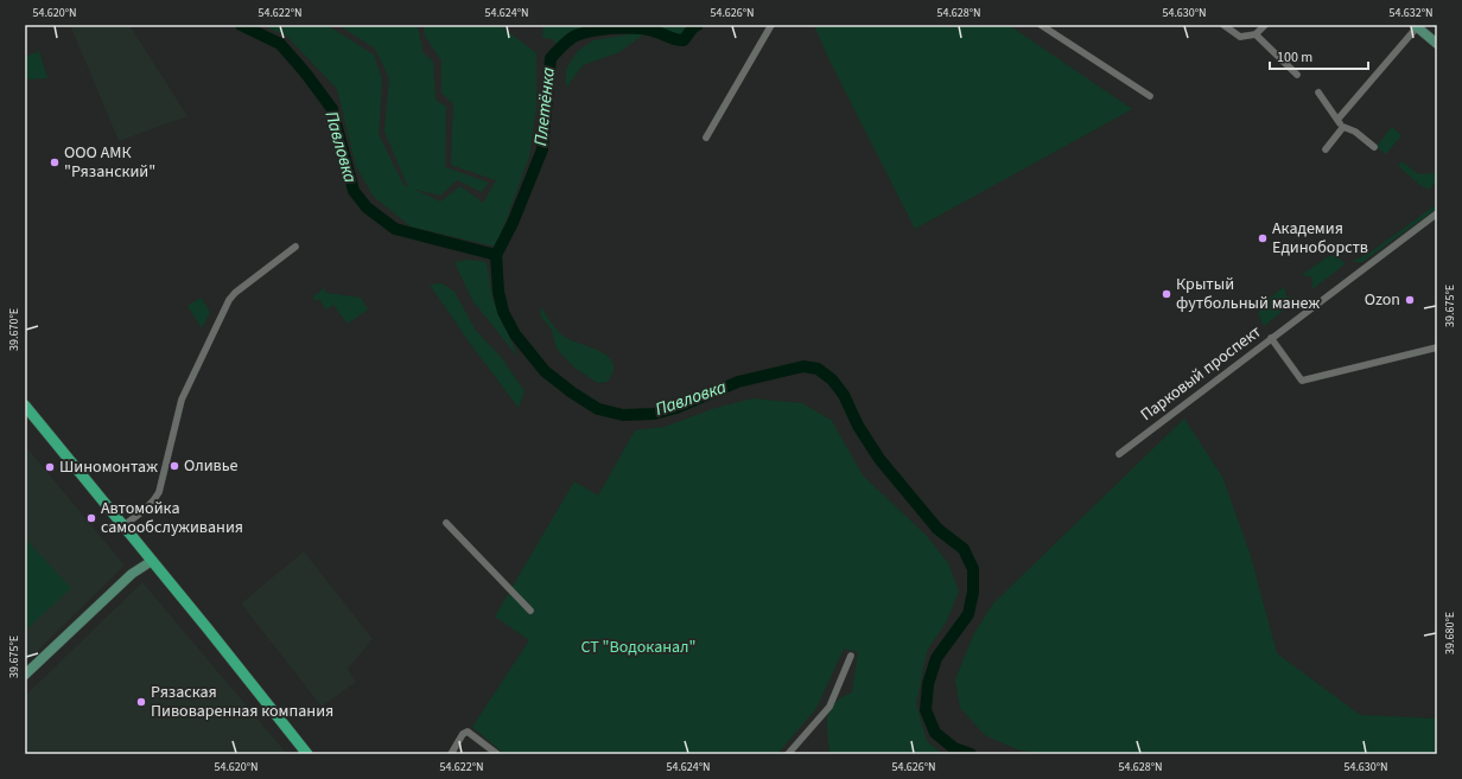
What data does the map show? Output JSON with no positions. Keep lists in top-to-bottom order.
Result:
{
  "streets": {
    "street": ["Парковый проспект"]
  },
  "water": ["Плетёнка", "Павловка"],
  "parks": ["СТ \"Водоканал\""],
  "places": [
    "ООО АМК \"Рязанский\"",
    "Академия Единоборств",
    "Крытый футбольный манеж",
    "Ozon",
    "Оливье",
    "Шиномонтаж",
    "Автомойка самообслуживания",
    "Рязаская Пивоваренная компания"
  ],
  "scale_bar": "100 m",
  "coordinates": [
    "54.620°N",
    "54.622°N",
    "54.624°N",
    "54.626°N",
    "54.628°N",
    "54.630°N",
    "54.632°N",
    "39.675°E",
    "39.670°E",
    "39.680°E"
  ]
}
